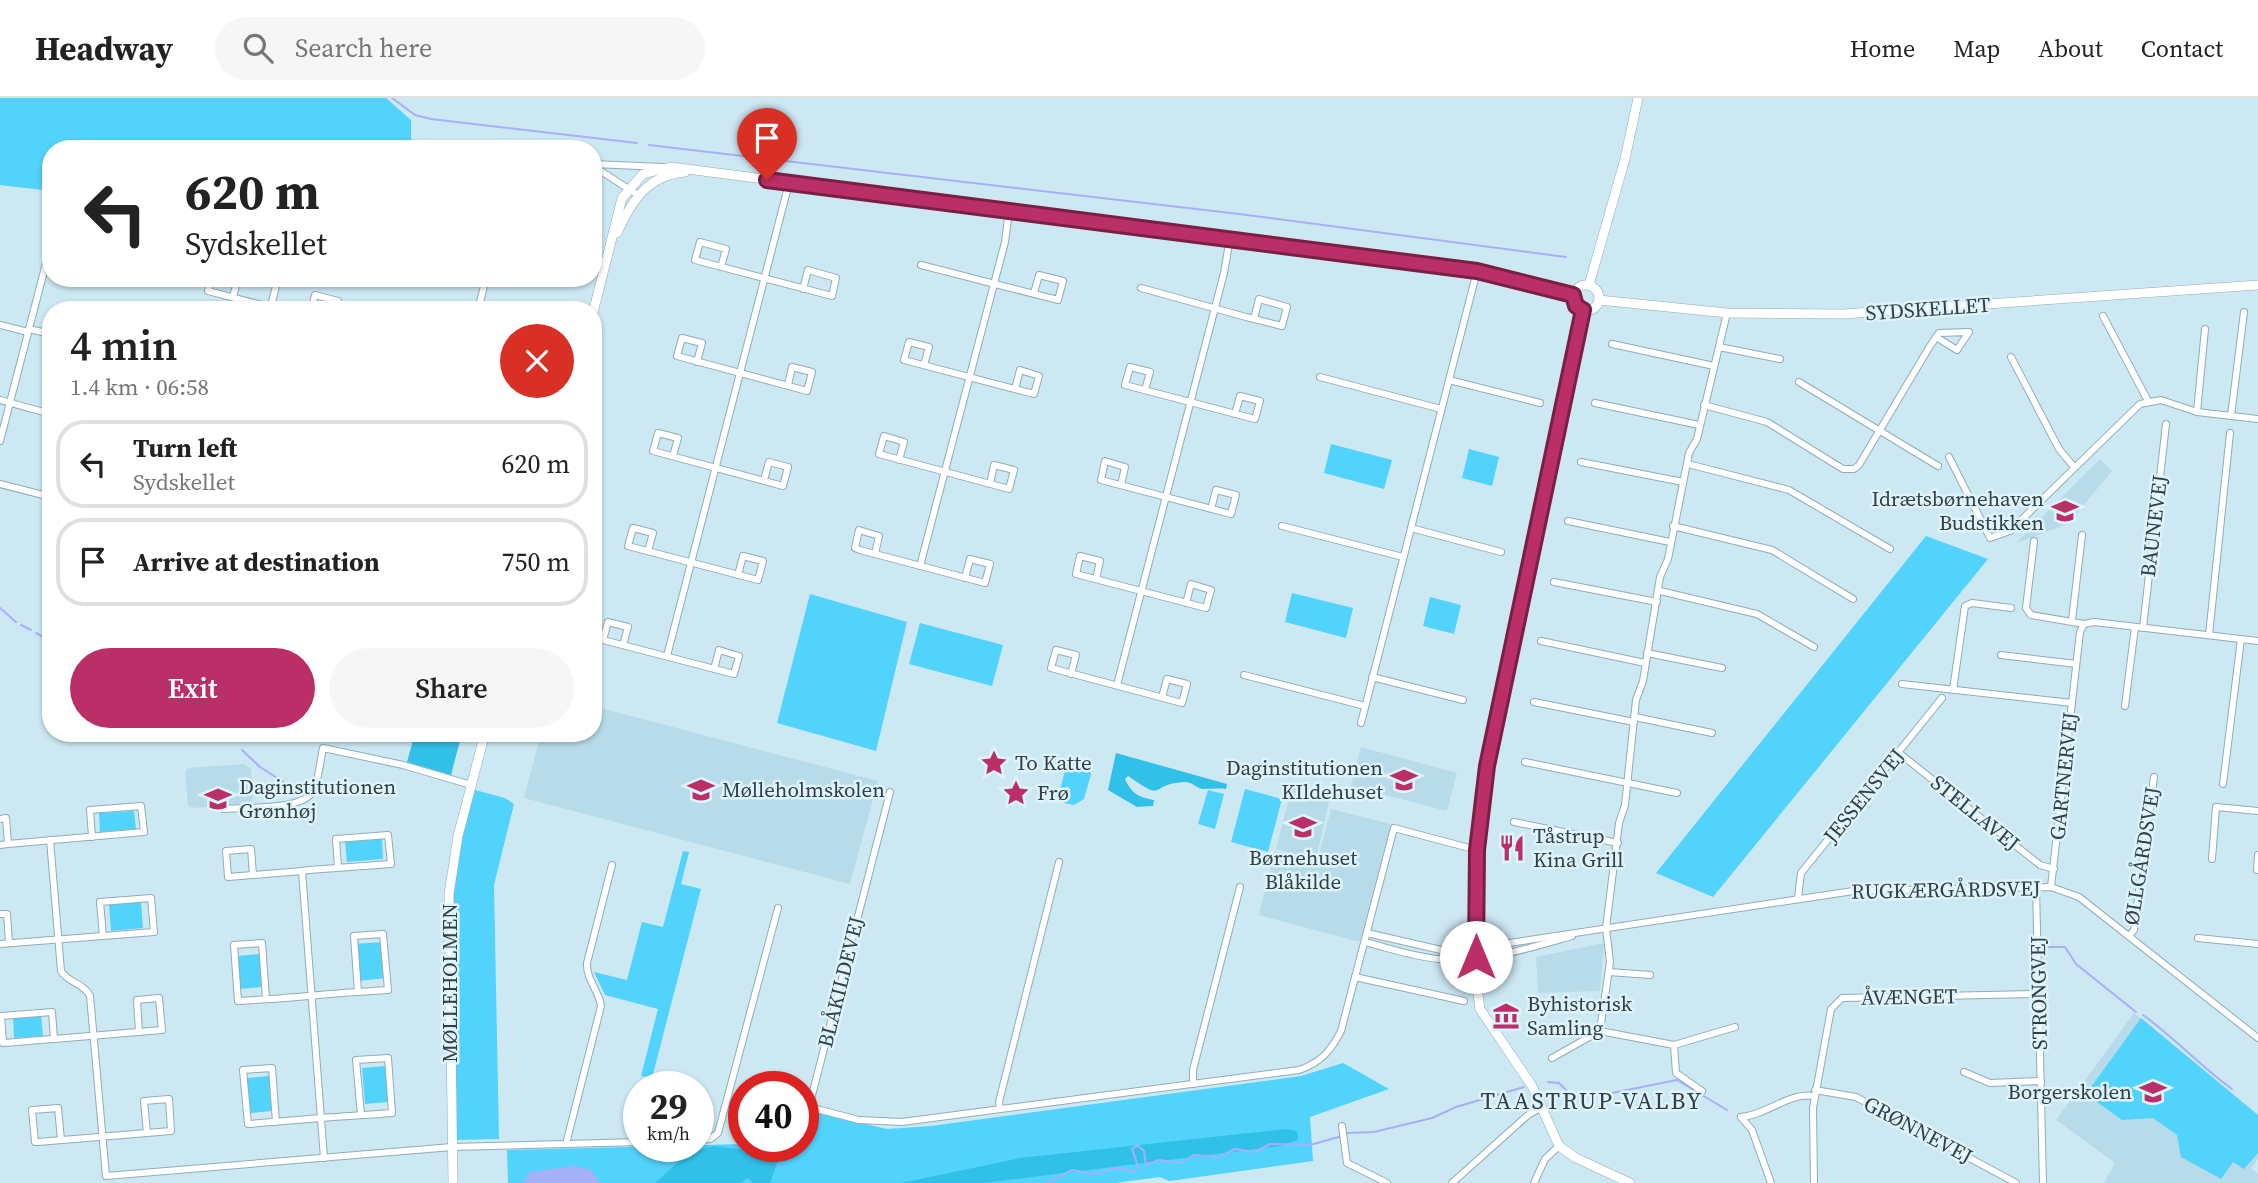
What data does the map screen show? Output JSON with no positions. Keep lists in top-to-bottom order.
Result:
{
  "streets": {
    "street": [
      "SYDSKELLET",
      "BAUNEVEJ",
      "GARTNERVEJ",
      "JESSENSVEJ",
      "STELLAVEJ",
      "ØLLGÅRDSVEJ",
      "RUGKÆRGÅRDSVEJ",
      "BLÅKILDEVEJ",
      "MØLLEHOLMEN",
      "STRONGVEJ",
      "ÅVÆNGET",
      "GRØNNEVEJ"
    ]
  },
  "crossings": [
    ["GARTNERVEJ", "STELLAVEJ"],
    ["GARTNERVEJ", "RUGKÆRGÅRDSVEJ"],
    ["JESSENSVEJ", "STELLAVEJ"],
    ["JESSENSVEJ", "RUGKÆRGÅRDSVEJ"],
    ["ØLLGÅRDSVEJ", "RUGKÆRGÅRDSVEJ"],
    ["RUGKÆRGÅRDSVEJ", "STRONGVEJ"],
    ["STRONGVEJ", "ÅVÆNGET"],
    ["ÅVÆNGET", "GRØNNEVEJ"]
  ],
  "districts": ["TAASTRUP-VALBY"],
  "places": {
    "school or university": [
      "Idrætsbørnehaven Budstikken",
      "Daginstitutionen KIldehuset",
      "Mølleholmskolen",
      "Daginstitutionen Grønhøj",
      "Børnehuset Blåkilde",
      "Borgerskolen"
    ],
    "place": ["To Katte", "Frø"],
    "restaurant": ["Tåstrup Kina Grill"],
    "museum": ["Byhistorisk Samling"]
  },
  "page": {
    "header": "Headway",
    "search": "Search here",
    "nav": [
      "Home",
      "Map",
      "About",
      "Contact"
    ],
    "turn": ["620 m", "Sydskellet"],
    "heading": ["4 min", "1.4 km · 06:58"],
    "list": [
      {
        "name": "Turn left",
        "note": "Sydskellet",
        "value": "620 m"
      },
      {
        "name": "Arrive at destination",
        "value": "750 m"
      }
    ],
    "buttons": ["Exit", "Share"],
    "speed": "29 km/h",
    "limit": "40"
  }
}
